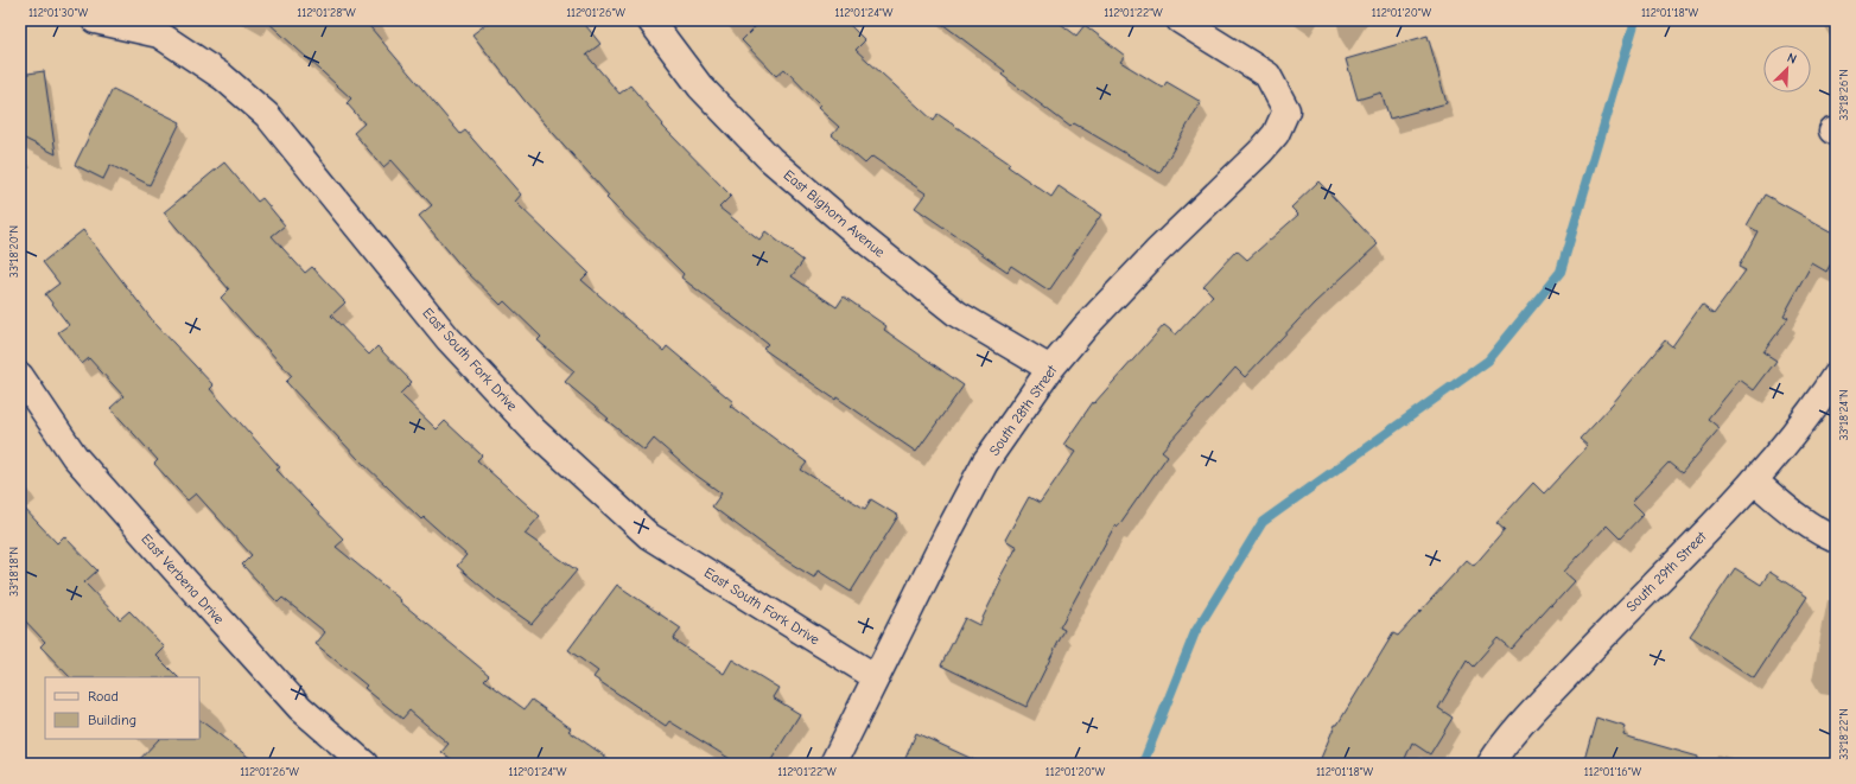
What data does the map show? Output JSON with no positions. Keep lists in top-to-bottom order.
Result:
{
  "streets": {
    "street": [
      "East Bighorn Avenue",
      "East South Fork Drive",
      "South 28th Street",
      "South 29th Street",
      "East Verbena Drive"
    ]
  },
  "crossings": [
    ["East Bighorn Avenue", "South 28th Street"],
    ["East South Fork Drive", "South 28th Street"]
  ],
  "legend": ["Road", "Building"],
  "north": "top right",
  "coordinates": [
    "112°01'30\"W",
    "112°01'28\"W",
    "112°01'26\"W",
    "112°01'24\"W",
    "112°01'22\"W",
    "112°01'20\"W",
    "112°01'18\"W",
    "33°18'26\"N",
    "33°18'20\"N",
    "33°18'24\"N",
    "33°18'18\"N",
    "33°18'22\"N",
    "112°01'16\"W"
  ]
}
